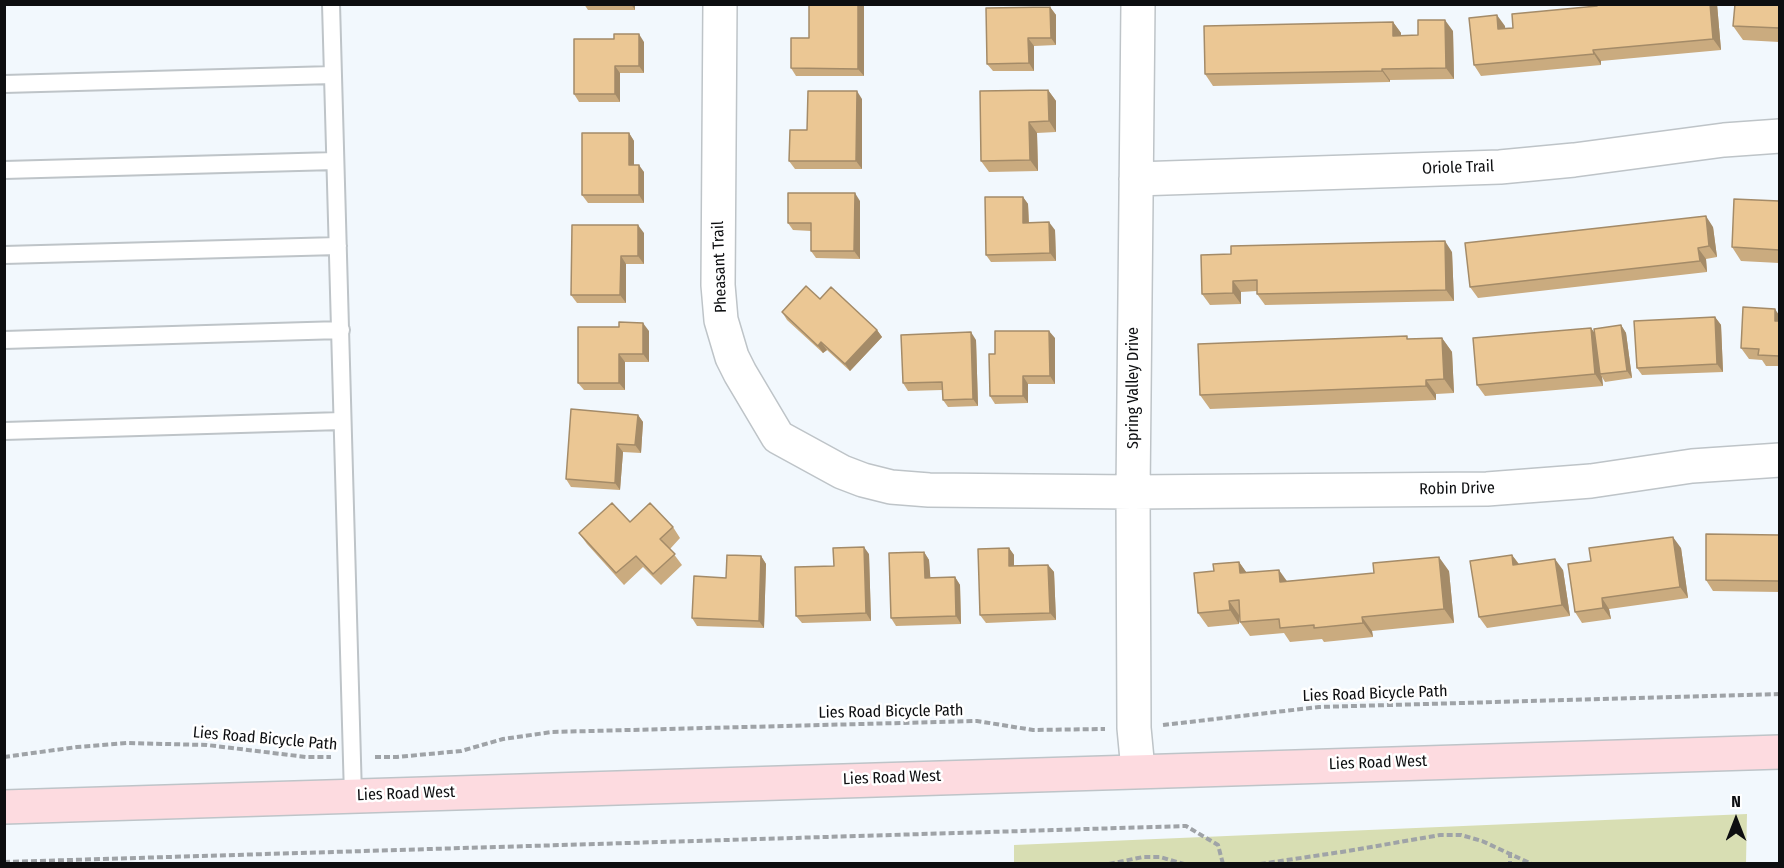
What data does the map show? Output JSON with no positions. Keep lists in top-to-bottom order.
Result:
{
  "streets": {
    "street": [
      "Oriole Trail",
      "Pheasant Trail",
      "Spring Valley Drive",
      "Robin Drive",
      "Lies Road West"
    ],
    "path": ["Lies Road Bicycle Path"]
  },
  "crossings": [
    ["Oriole Trail", "Spring Valley Drive"],
    ["Pheasant Trail", "Spring Valley Drive"],
    ["Pheasant Trail", "Robin Drive"],
    ["Spring Valley Drive", "Robin Drive"],
    ["Spring Valley Drive", "Lies Road Bicycle Path"],
    ["Spring Valley Drive", "Lies Road West"]
  ],
  "north": "top"
}
